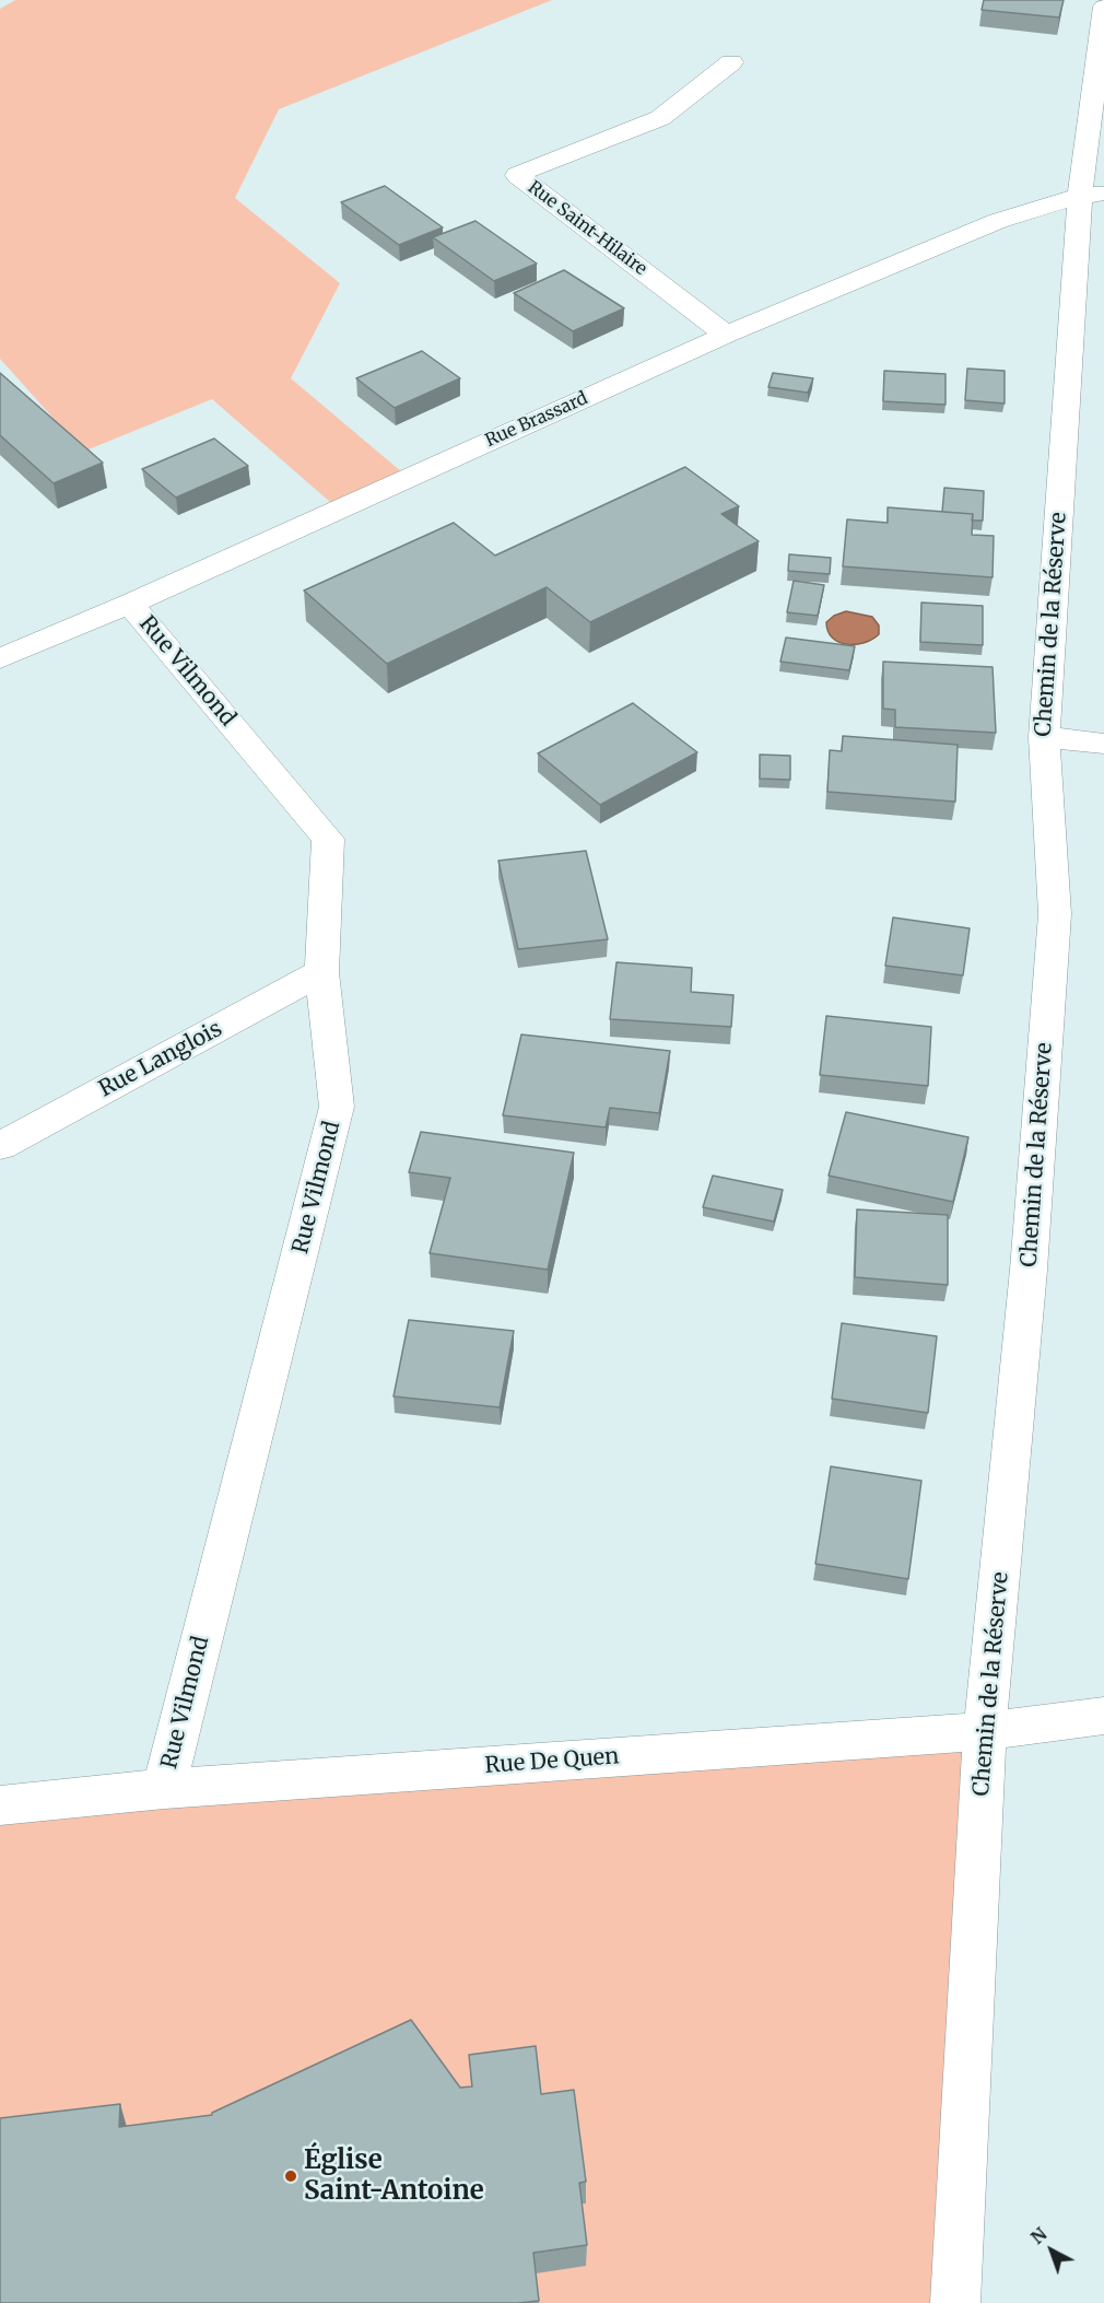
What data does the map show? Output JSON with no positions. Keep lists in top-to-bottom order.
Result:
{
  "streets": {
    "street": [
      "Rue Saint-Hilaire",
      "Rue Brassard",
      "Chemin de la Réserve",
      "Rue Vilmond",
      "Rue Langlois",
      "Rue De Quen"
    ]
  },
  "crossings": [
    ["Rue Saint-Hilaire", "Rue Brassard"],
    ["Rue Brassard", "Chemin de la Réserve"],
    ["Rue Brassard", "Rue Vilmond"],
    ["Chemin de la Réserve", "Rue De Quen"],
    ["Rue Vilmond", "Rue Langlois"],
    ["Rue Vilmond", "Rue De Quen"]
  ],
  "places": ["Église Saint-Antoine"],
  "north": "top left"
}
